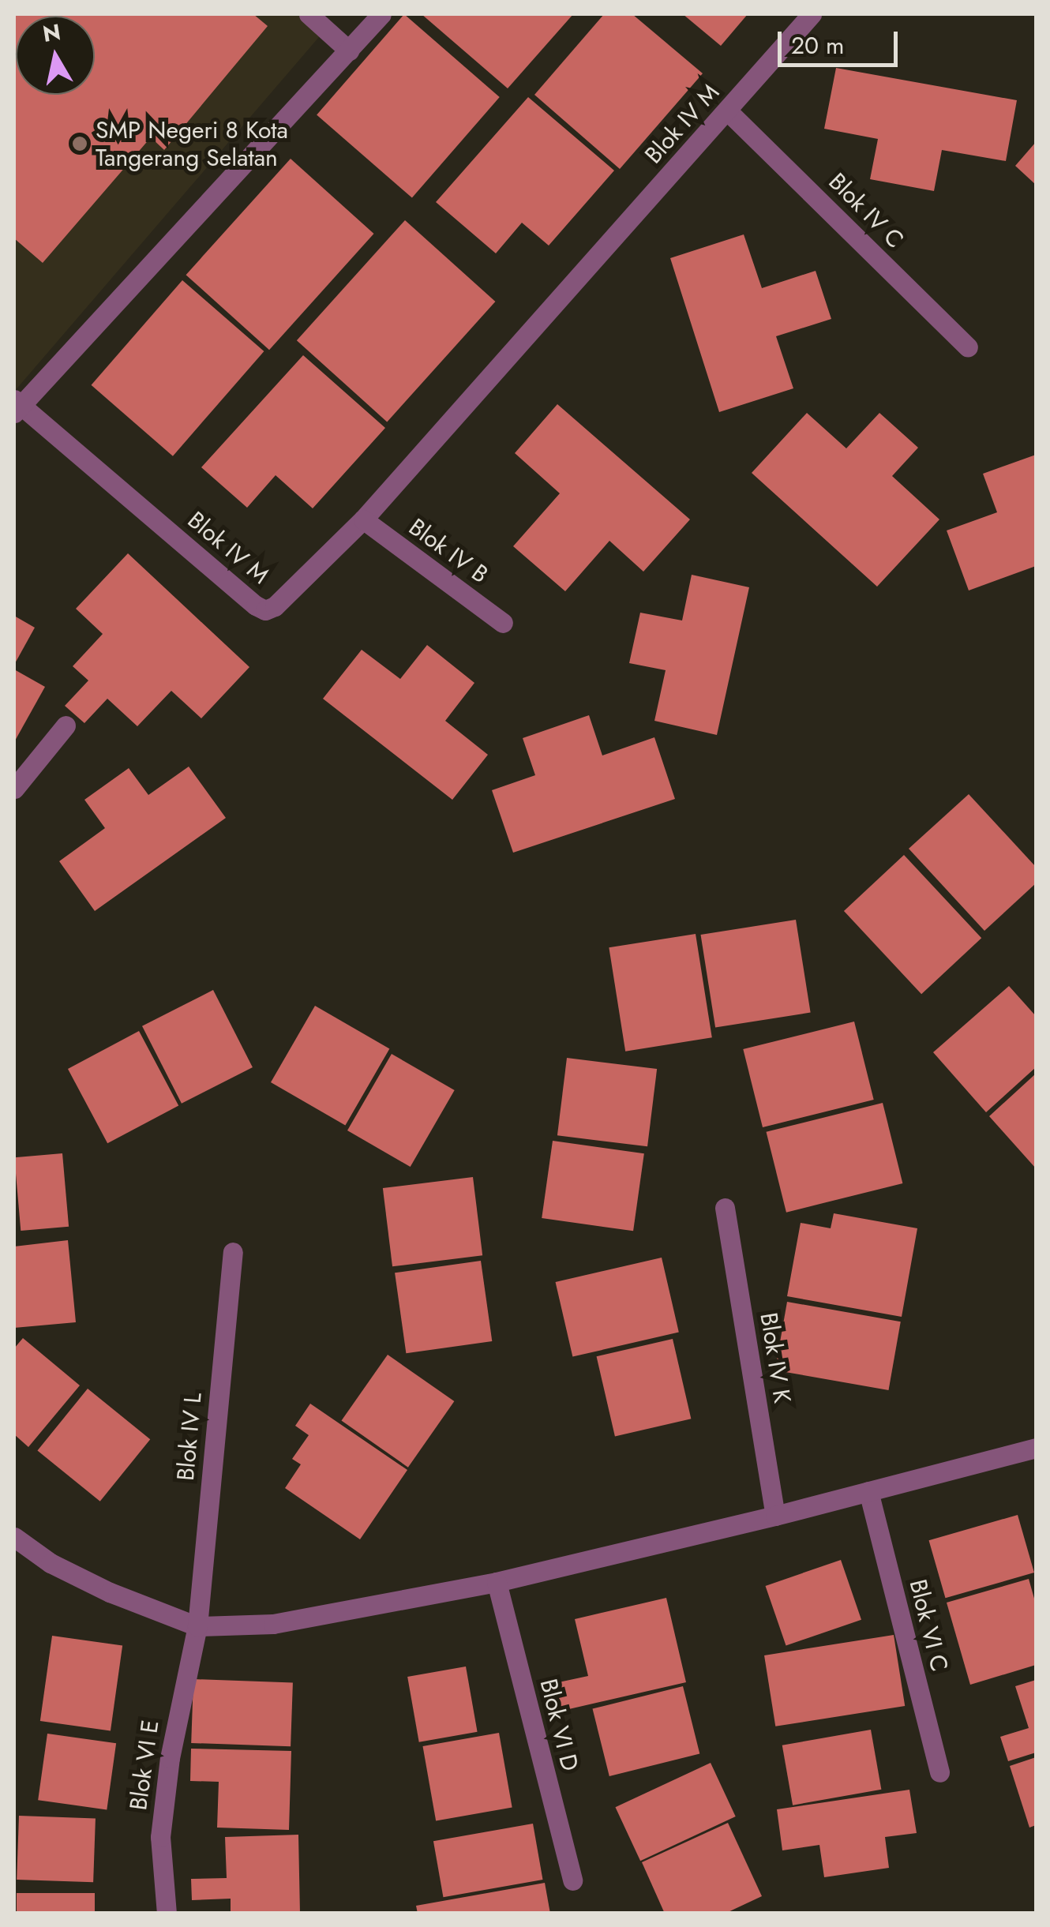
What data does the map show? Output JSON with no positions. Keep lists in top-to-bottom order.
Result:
{
  "streets": {
    "street": [
      "Blok IV M",
      "Blok IV C",
      "Blok IV B",
      "Blok IV K",
      "Blok IV L",
      "Blok VI C",
      "Blok VI D",
      "Blok VI E"
    ]
  },
  "crossings": [
    ["Blok IV M", "Blok IV C"],
    ["Blok IV M", "Blok IV B"],
    ["Blok IV L", "Blok VI E"]
  ],
  "places": ["SMP Negeri 8 Kota Tangerang Selatan"],
  "scale_bar": "20 m",
  "north": "top"
}
